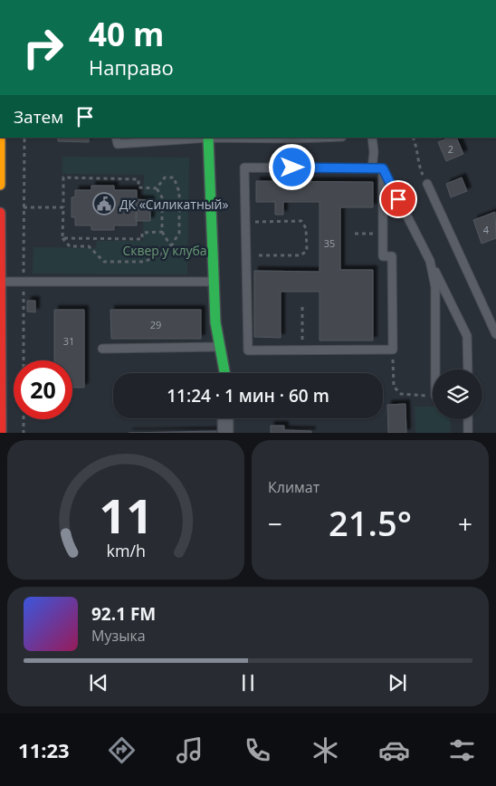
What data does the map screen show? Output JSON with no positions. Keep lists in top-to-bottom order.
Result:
{
  "parks": ["Сквер у клуба"],
  "places": {
    "public building": ["ДК «Силикатный»"]
  },
  "house_numbers": [
    "2",
    "4",
    "35",
    "29",
    "31"
  ],
  "page": {
    "turn": ["40 m", "Направо"],
    "then": "Затем",
    "limit": "20",
    "trip": "11:24 · 1 мин · 60 m",
    "tile": "Климат",
    "heat": ["−", "21.5°", "+"],
    "song": ["92.1 FM", "Музыка"],
    "tabs": "11:23",
    "gauge": ["11", "km/h"]
  }
}
